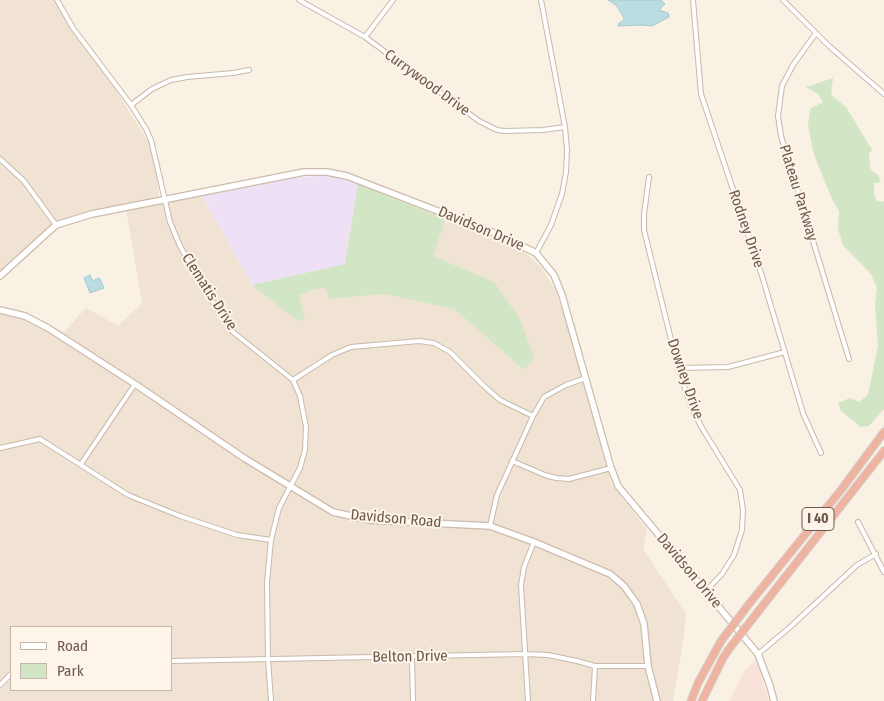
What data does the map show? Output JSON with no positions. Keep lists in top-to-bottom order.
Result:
{
  "streets": {
    "highway": ["I 40"],
    "street": [
      "Currywood Drive",
      "Plateau Parkway",
      "Davidson Drive",
      "Rodney Drive",
      "Clematis Drive",
      "Downey Drive",
      "Davidson Road",
      "Belton Drive"
    ]
  },
  "crossings": [
    ["Davidson Drive", "Clematis Drive"],
    ["Davidson Drive", "Downey Drive"],
    ["Davidson Road", "Belton Drive"]
  ],
  "legend": ["Road", "Park"]
}
